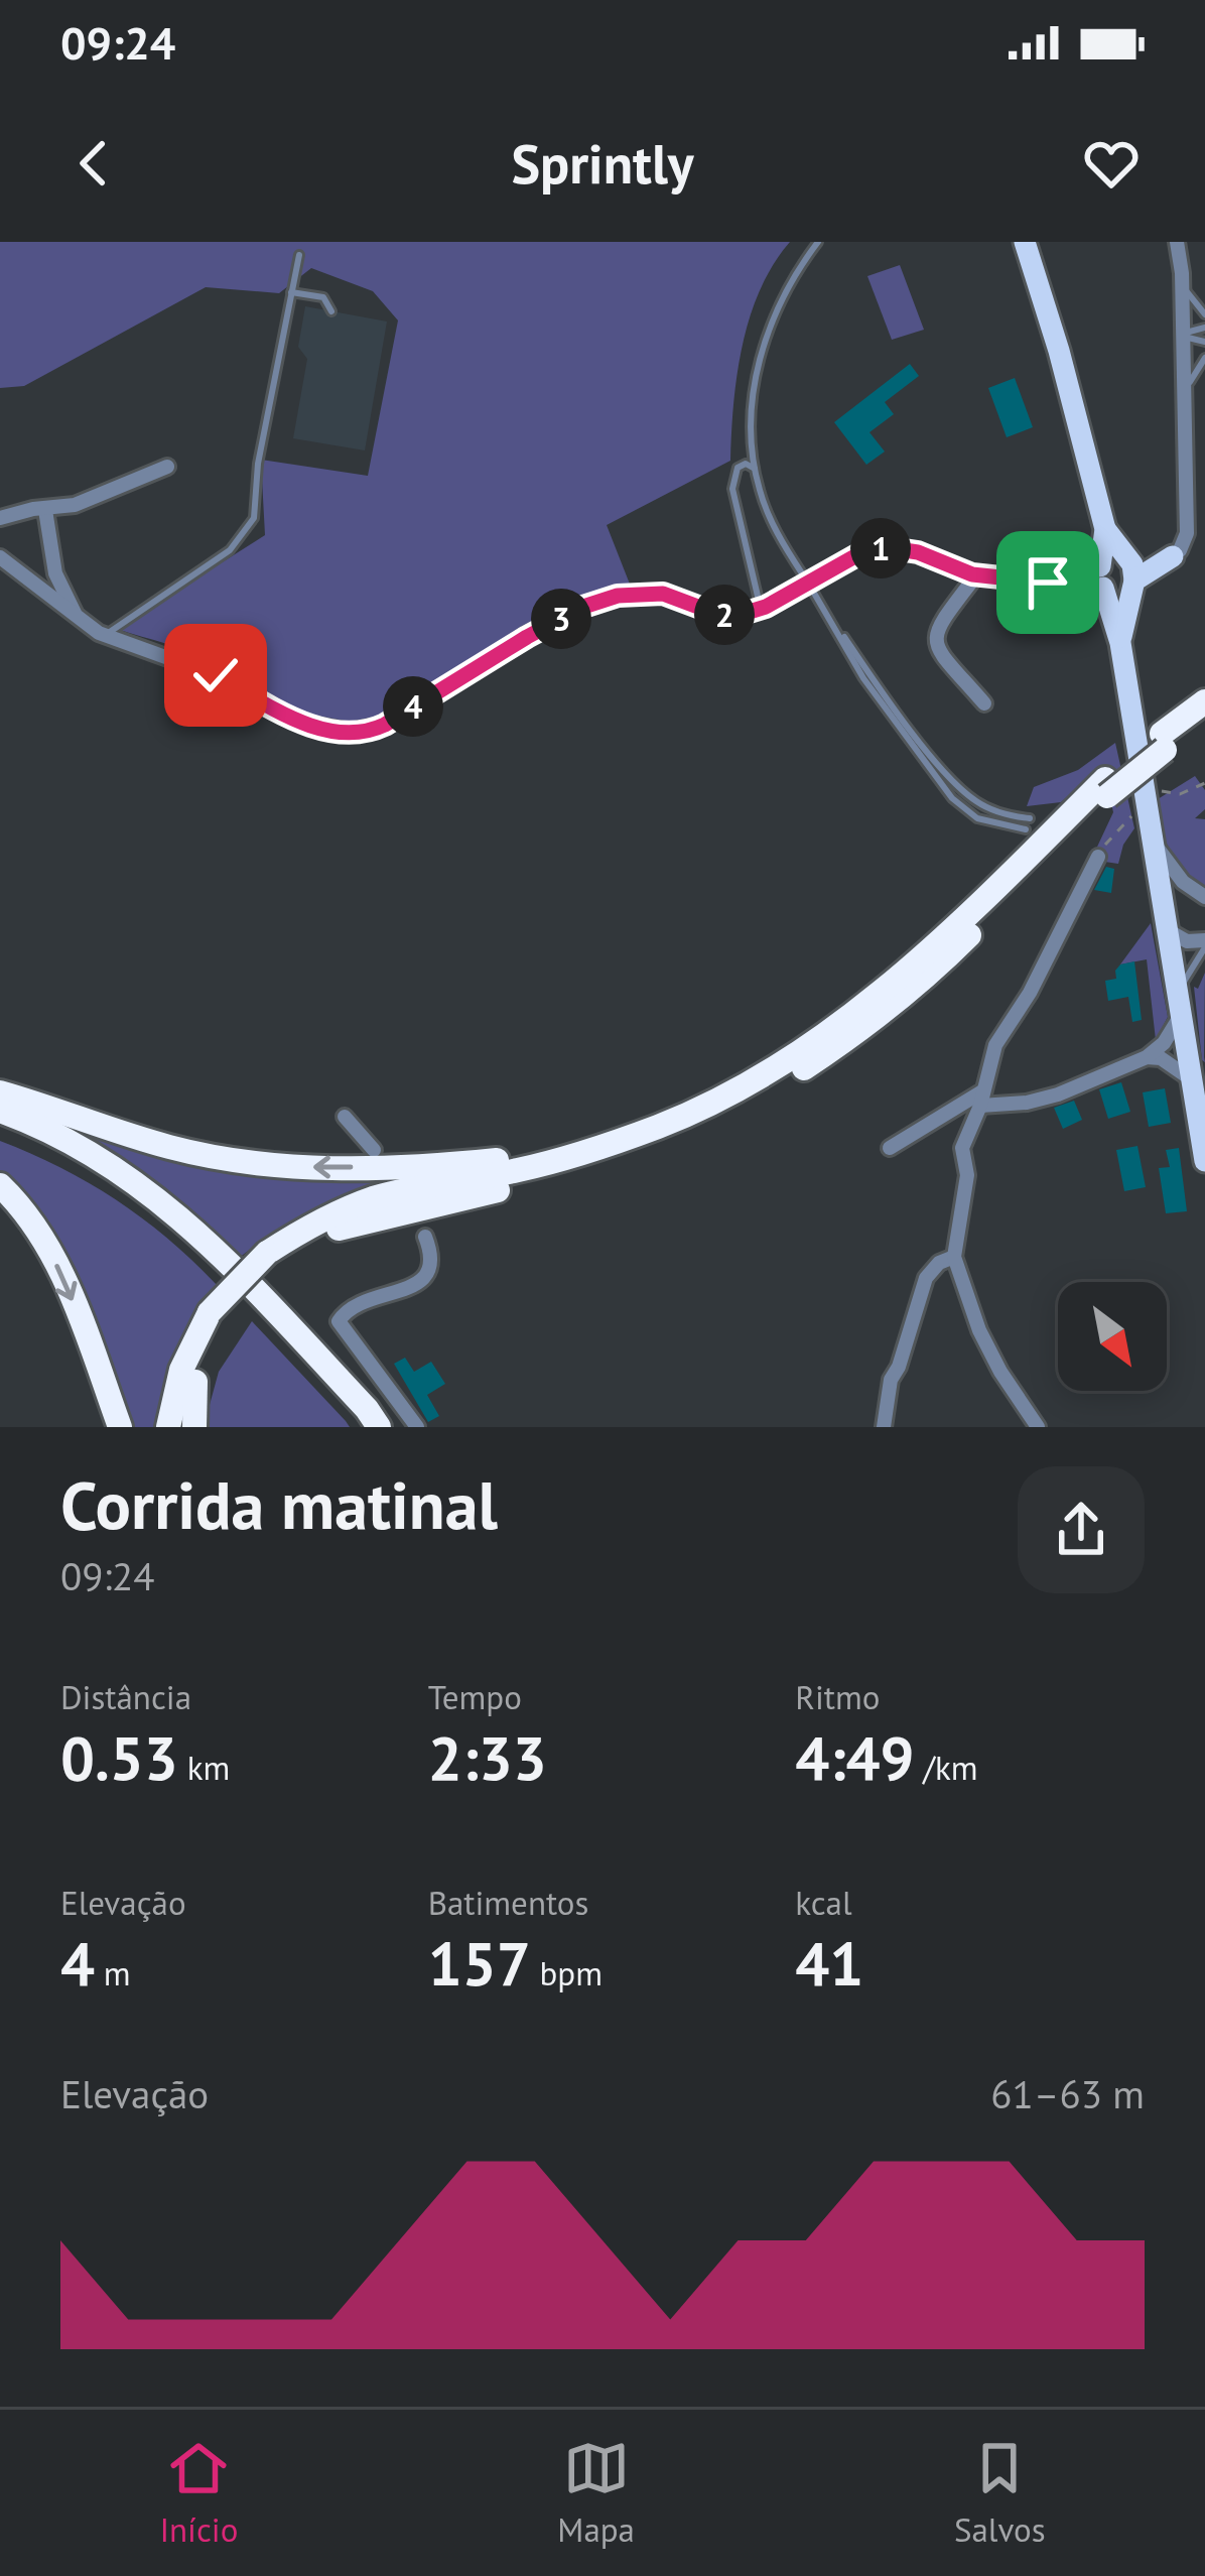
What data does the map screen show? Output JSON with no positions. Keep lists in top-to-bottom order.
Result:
{
  "north": "bottom right",
  "page": {
    "status": "09:24",
    "header": "Sprintly",
    "pins": [
      "1",
      "2",
      "3",
      "4"
    ],
    "heading": ["Corrida matinal", "09:24"],
    "stats": [
      ["Distância", "0.53 km"],
      ["Tempo", "2:33"],
      ["Ritmo", "4:49 /km"],
      ["Elevação", "4 m"],
      ["Batimentos", "157 bpm"],
      ["kcal", "41"]
    ],
    "chart": ["Elevação", "61–63 m"],
    "tabs": ["Início", "Mapa", "Salvos"]
  }
}
